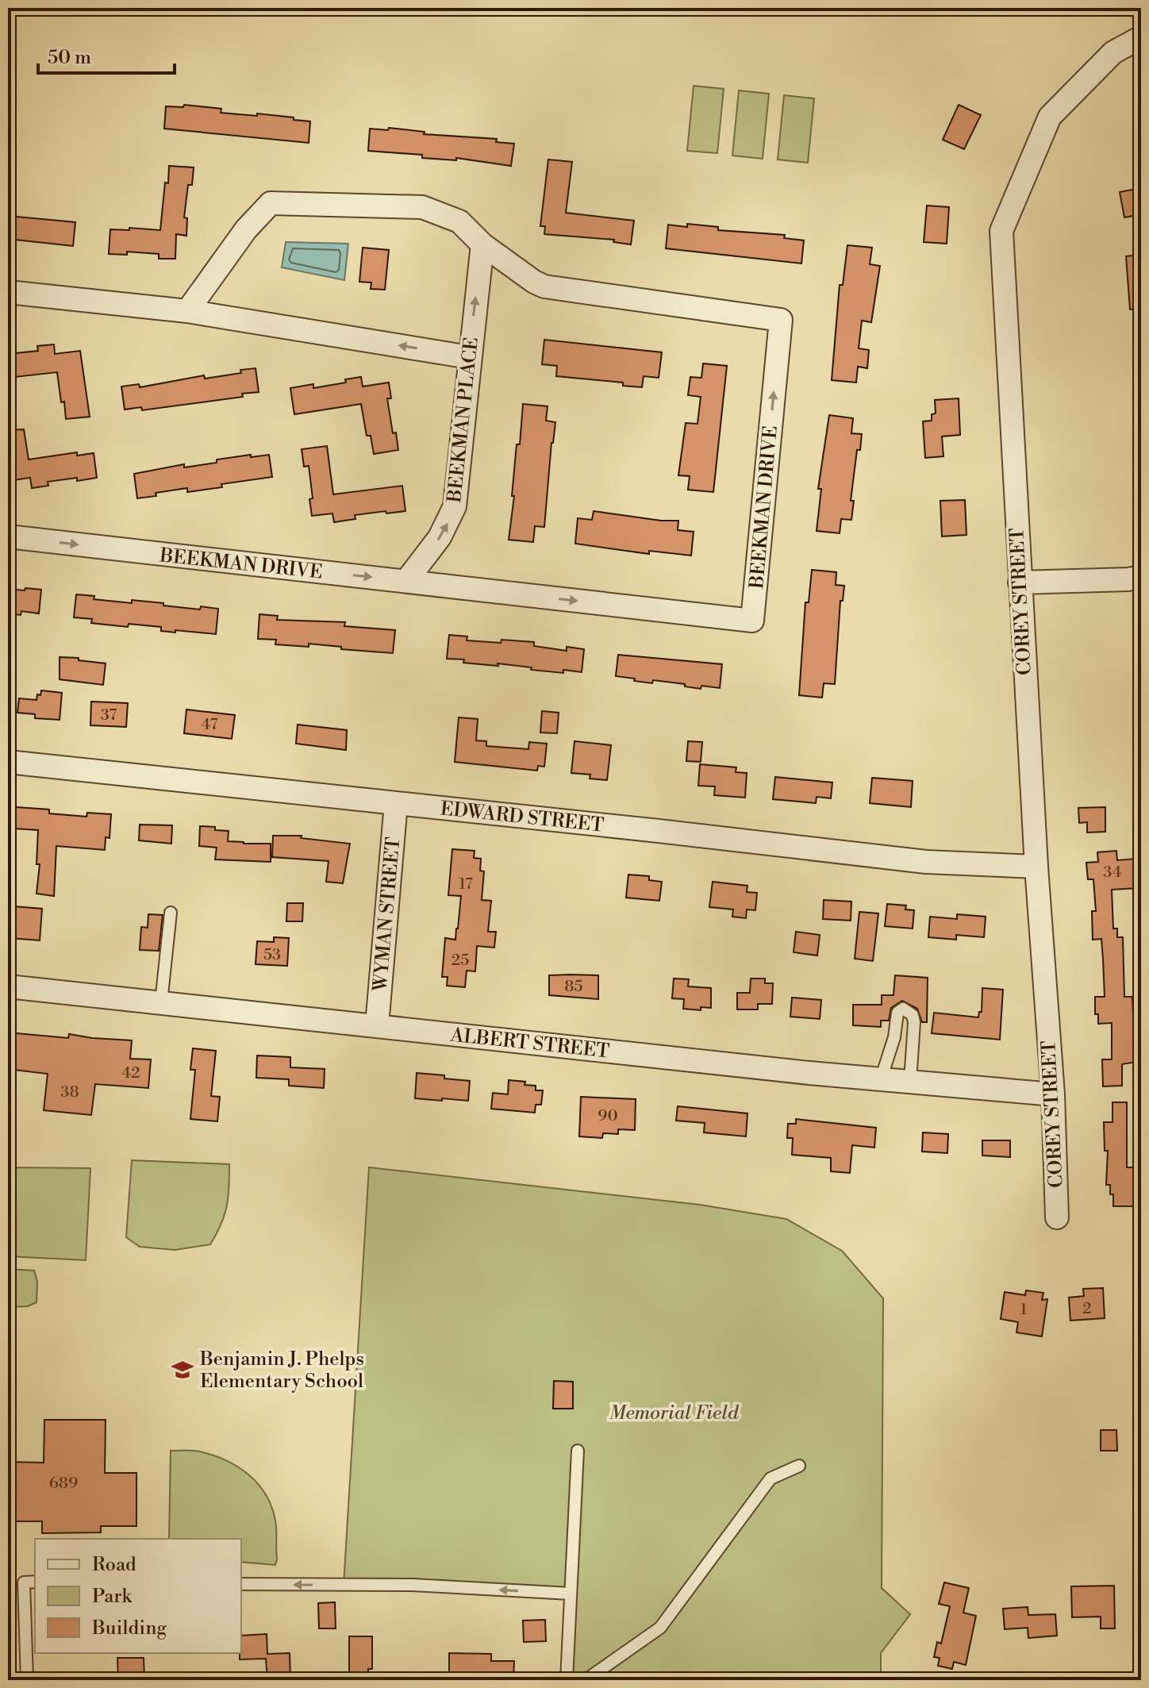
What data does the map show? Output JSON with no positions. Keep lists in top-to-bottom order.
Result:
{
  "streets": {
    "street": [
      "BEEKMAN PLACE",
      "BEEKMAN DRIVE",
      "COREY STREET",
      "EDWARD STREET",
      "WYMAN STREET",
      "ALBERT STREET"
    ]
  },
  "crossings": [
    ["BEEKMAN PLACE", "BEEKMAN DRIVE"],
    ["COREY STREET", "EDWARD STREET"],
    ["COREY STREET", "ALBERT STREET"],
    ["EDWARD STREET", "WYMAN STREET"],
    ["WYMAN STREET", "ALBERT STREET"]
  ],
  "one_way": ["BEEKMAN PLACE"],
  "parks": ["Memorial Field"],
  "places": {
    "school or university": ["Benjamin J. Phelps Elementary School"]
  },
  "house_numbers": [
    "37",
    "47",
    "34",
    "17",
    "53",
    "25",
    "85",
    "42",
    "38",
    "90",
    "2",
    "1",
    "689"
  ],
  "legend": ["Road", "Park", "Building"],
  "scale_bar": "50 m"
}
